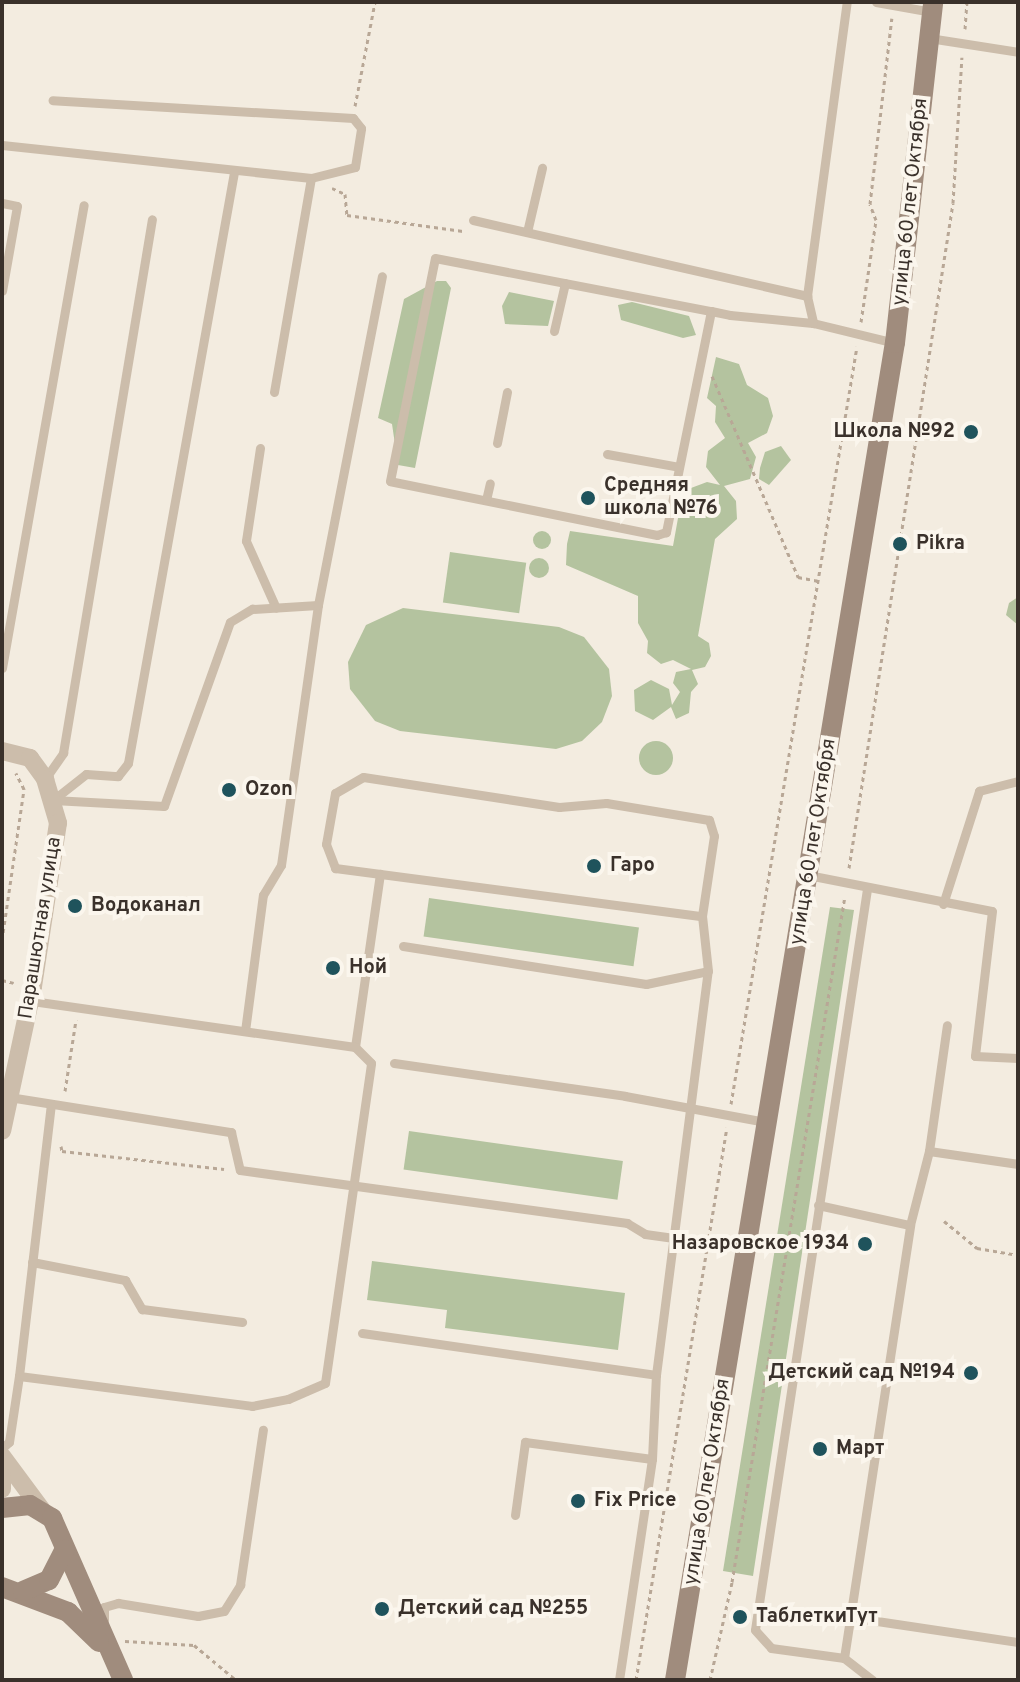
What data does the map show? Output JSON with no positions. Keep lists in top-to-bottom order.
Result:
{
  "streets": {
    "main road": ["улица 60 лет Октября"],
    "street": ["Парашютная улица"]
  },
  "places": [
    "Школа №92",
    "Средняя школа №76",
    "Pikra",
    "Ozon",
    "Гаро",
    "Водоканал",
    "Ной",
    "Назаровское 1934",
    "Детский сад №194",
    "Март",
    "Fix Price",
    "Детский сад №255",
    "ТаблеткиТут"
  ]
}
